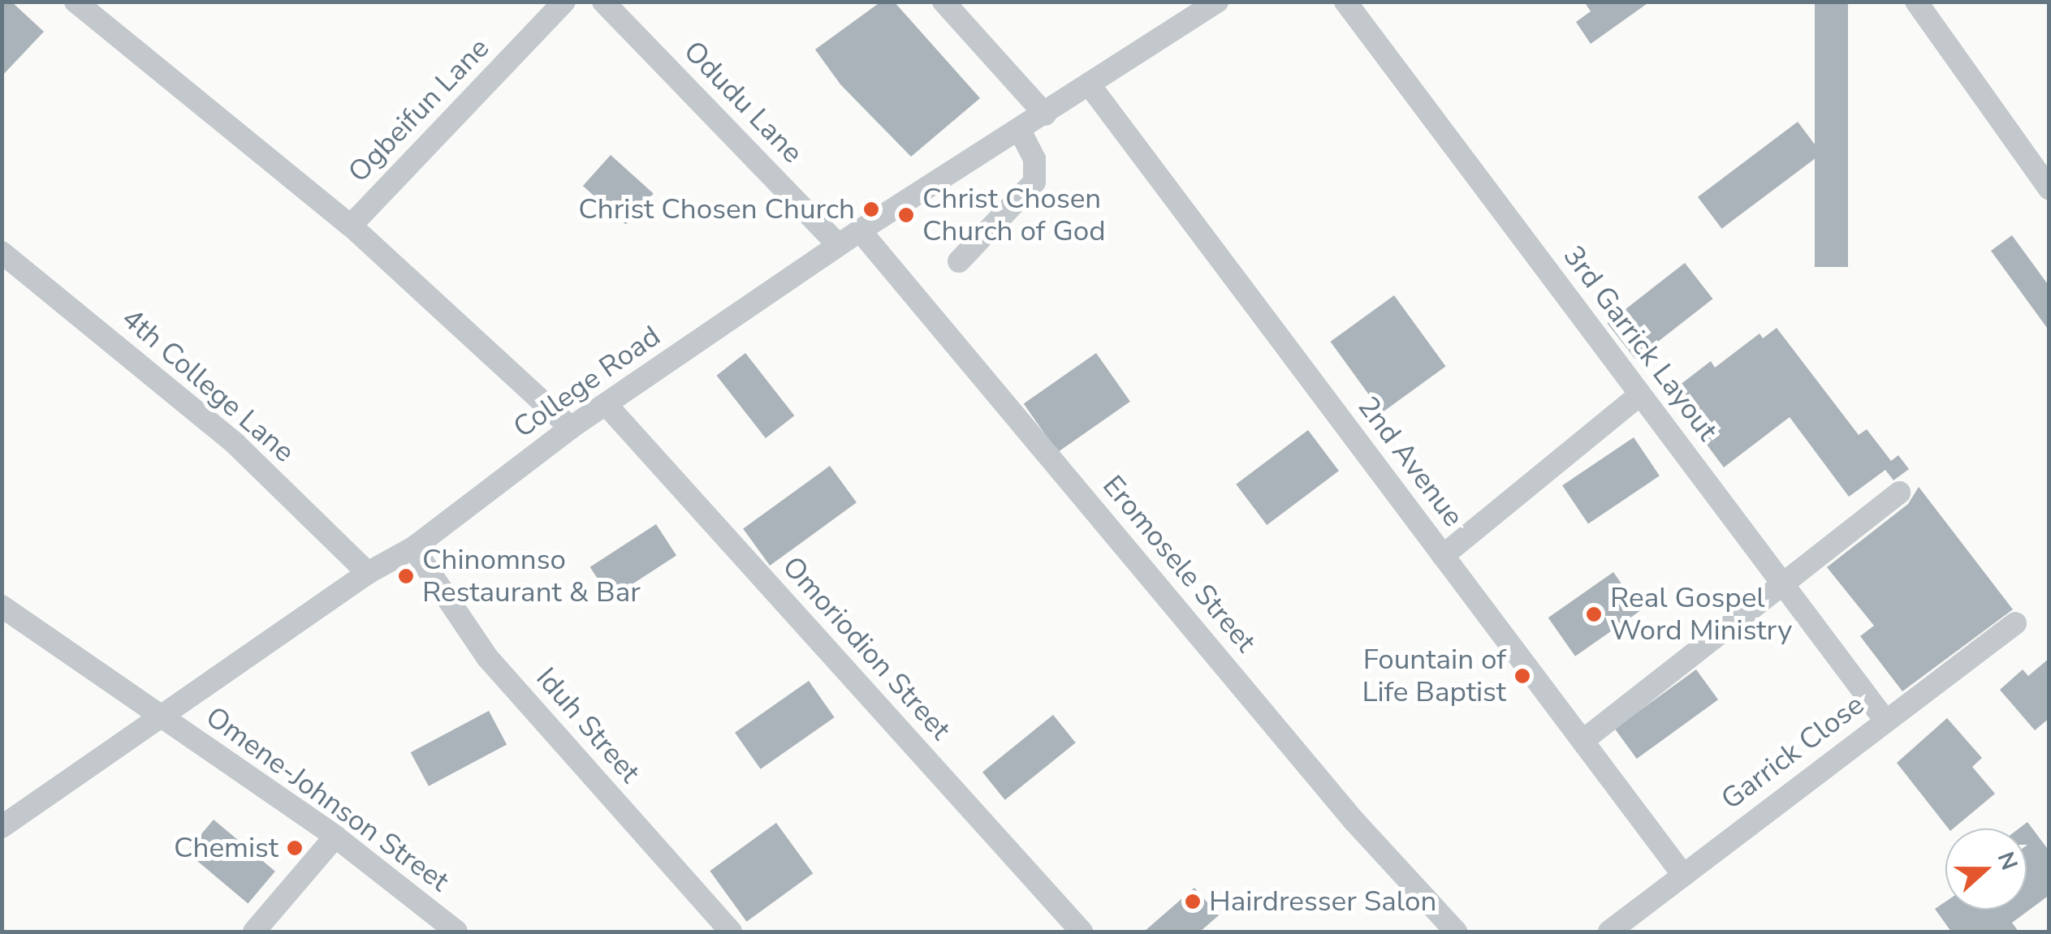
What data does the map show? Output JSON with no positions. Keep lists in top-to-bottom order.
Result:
{
  "streets": {
    "street": [
      "Odudu Lane",
      "Ogbeifun Lane",
      "3rd Garrick Layout",
      "College Road",
      "4th College Lane",
      "2nd Avenue",
      "Eromosele Street",
      "Omoriodion Street",
      "Iduh Street",
      "Garrick Close",
      "Omene-Johnson Street"
    ]
  },
  "crossings": [
    ["Odudu Lane", "College Road"],
    ["3rd Garrick Layout", "Garrick Close"],
    ["College Road", "4th College Lane"],
    ["College Road", "2nd Avenue"],
    ["College Road", "Eromosele Street"],
    ["College Road", "Omoriodion Street"],
    ["College Road", "Iduh Street"],
    ["College Road", "Omene-Johnson Street"],
    ["2nd Avenue", "Garrick Close"]
  ],
  "places": [
    "Christ Chosen Church",
    "Christ Chosen Church of God",
    "Chinomnso Restaurant & Bar",
    "Real Gospel Word Ministry",
    "Fountain of Life Baptist",
    "Chemist",
    "Hairdresser Salon"
  ],
  "north": "right"
}
